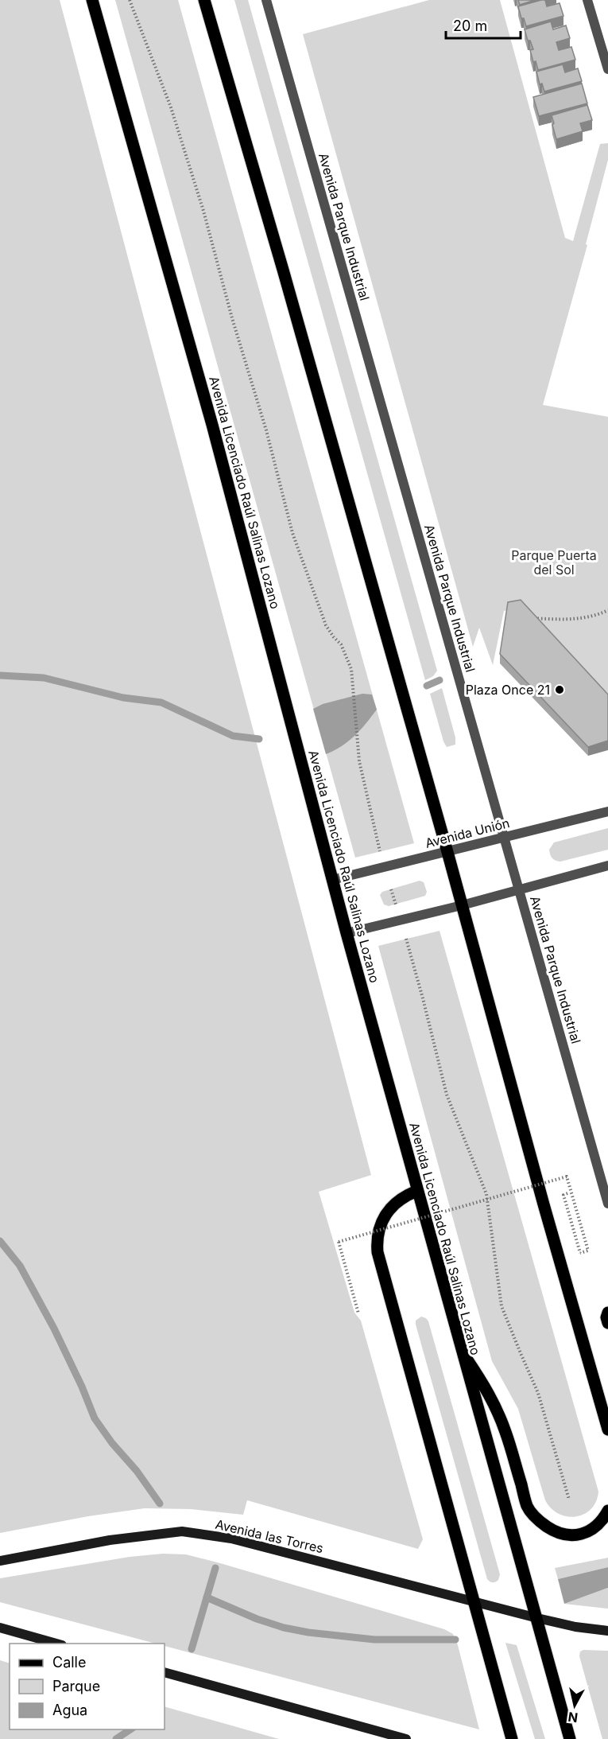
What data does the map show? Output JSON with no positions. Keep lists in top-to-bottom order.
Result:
{
  "streets": {
    "main road": ["Avenida Licenciado Raúl Salinas Lozano", "Avenida las Torres"],
    "street": ["Avenida Parque Industrial", "Avenida Unión"]
  },
  "crossings": [
    ["Avenida Parque Industrial", "Avenida Unión"],
    ["Avenida Licenciado Raúl Salinas Lozano", "Avenida Unión"]
  ],
  "parks": ["Parque Puerta del Sol"],
  "places": ["Plaza Once 21"],
  "legend": ["Calle", "Parque", "Agua"],
  "scale_bar": "20 m",
  "north": "bottom"
}
